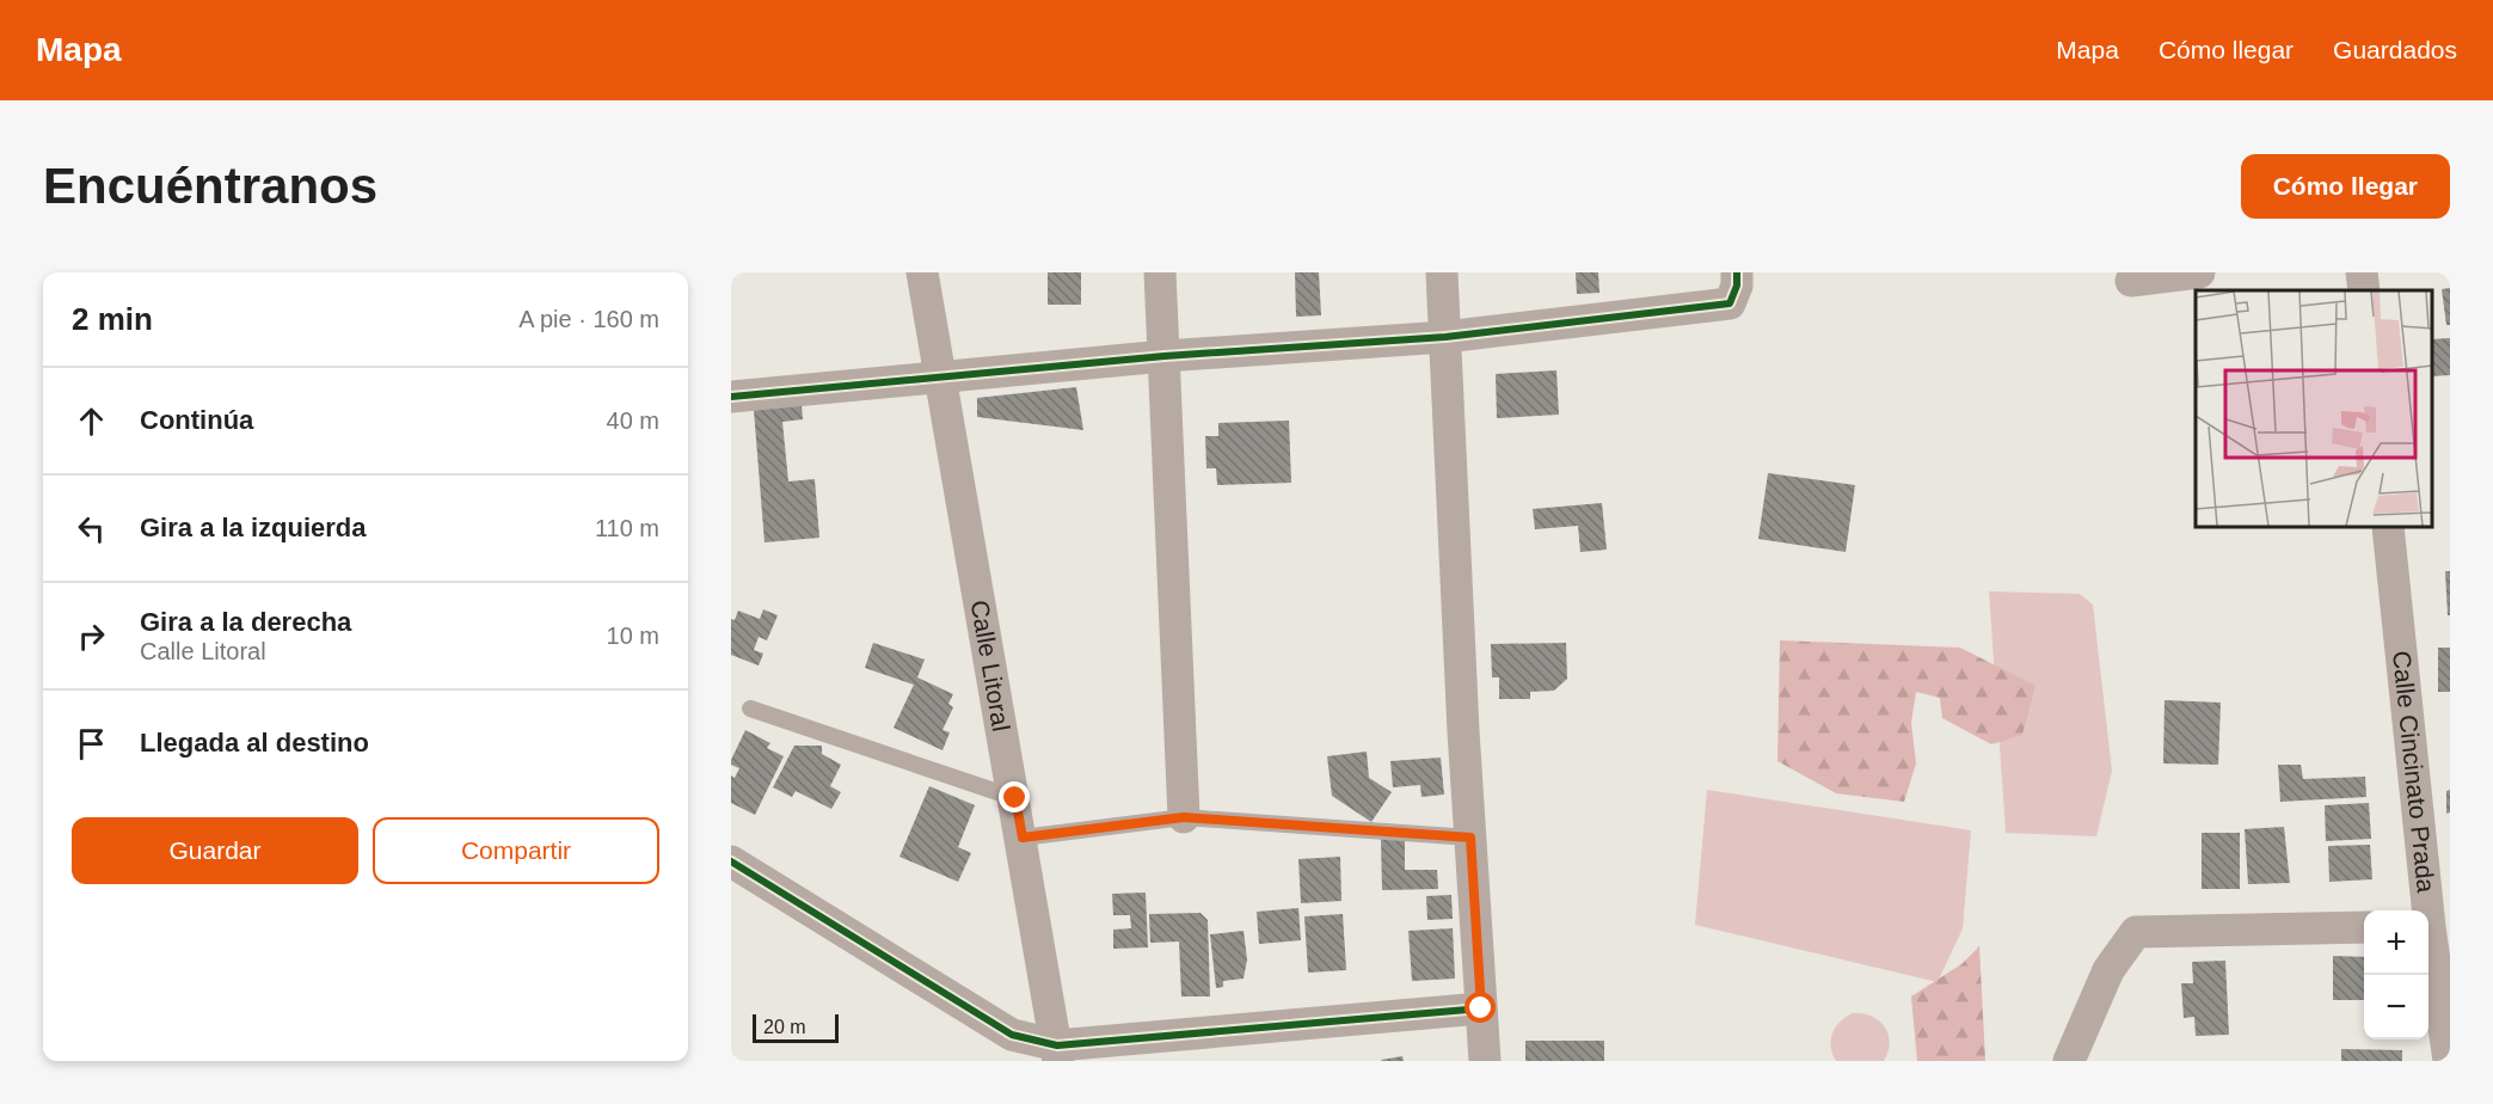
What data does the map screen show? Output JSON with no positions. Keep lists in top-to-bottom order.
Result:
{
  "streets": {
    "street": ["Calle Litoral", "Calle Cincinato Prada"]
  },
  "scale_bar": "20 m",
  "page": {
    "header": "Mapa",
    "nav": ["Mapa", "Cómo llegar", "Guardados"],
    "buttons": [
      "Cómo llegar",
      ["Guardar", "Compartir"]
    ],
    "title": "Encuéntranos",
    "heading": ["2 min", "A pie · 160 m"],
    "list": [
      ["Continúa", "40 m"],
      ["Gira a la izquierda", "110 m"],
      ["Gira a la derecha", "Calle Litoral", "10 m"],
      "Llegada al destino"
    ],
    "map_buttons": ["+", "−"],
    "scale": "20 m"
  }
}
